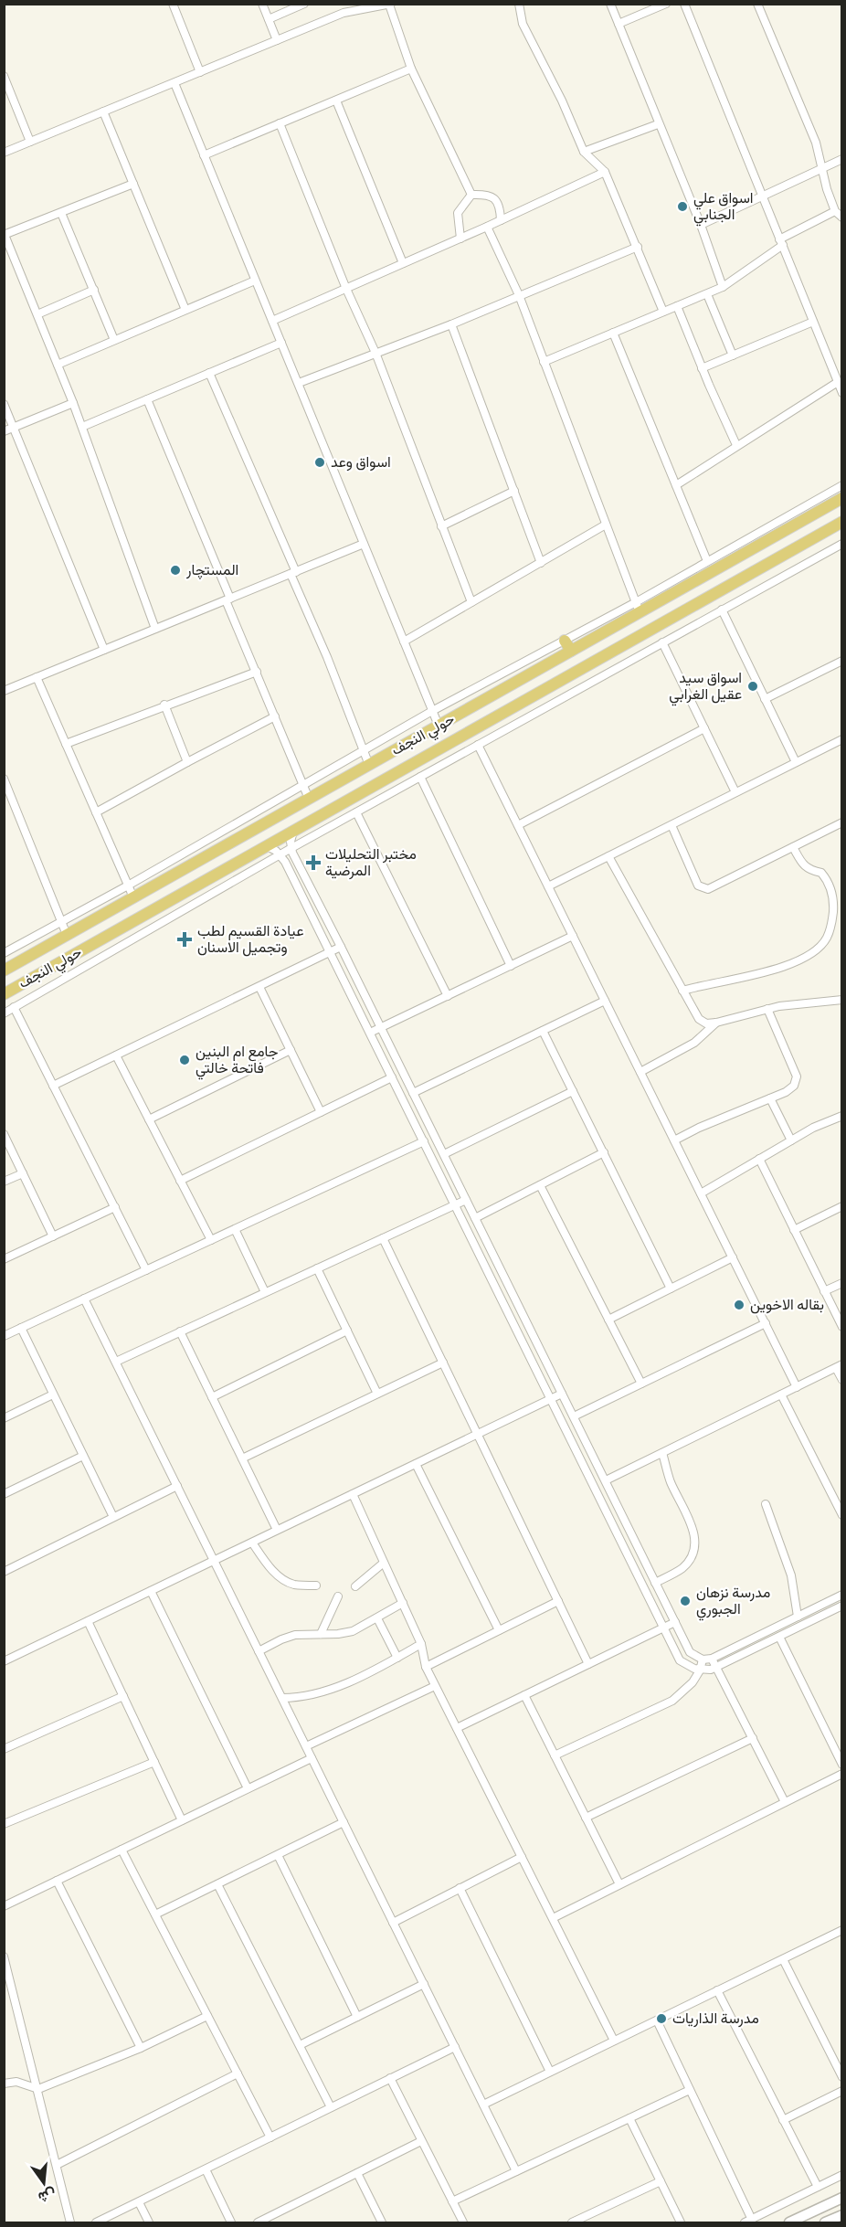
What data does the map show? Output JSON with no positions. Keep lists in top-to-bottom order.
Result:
{
  "streets": {
    "main road": ["حولي النجف"]
  },
  "places": {
    "other": [
      "اسواق علي الجنابي",
      "اسواق وعد",
      "المستچار",
      "اسواق سيد عقيل الغرابي",
      "جامع ام البنين فاتحة خالتي",
      "بقاله الاخوين",
      "مدرسة نزهان الجبوري",
      "مدرسة الذاريات"
    ],
    "health": ["مختبر التحليلات المرضية", "عيادة القسيم لطب وتجميل الاسنان"]
  },
  "north": "bottom"
}
